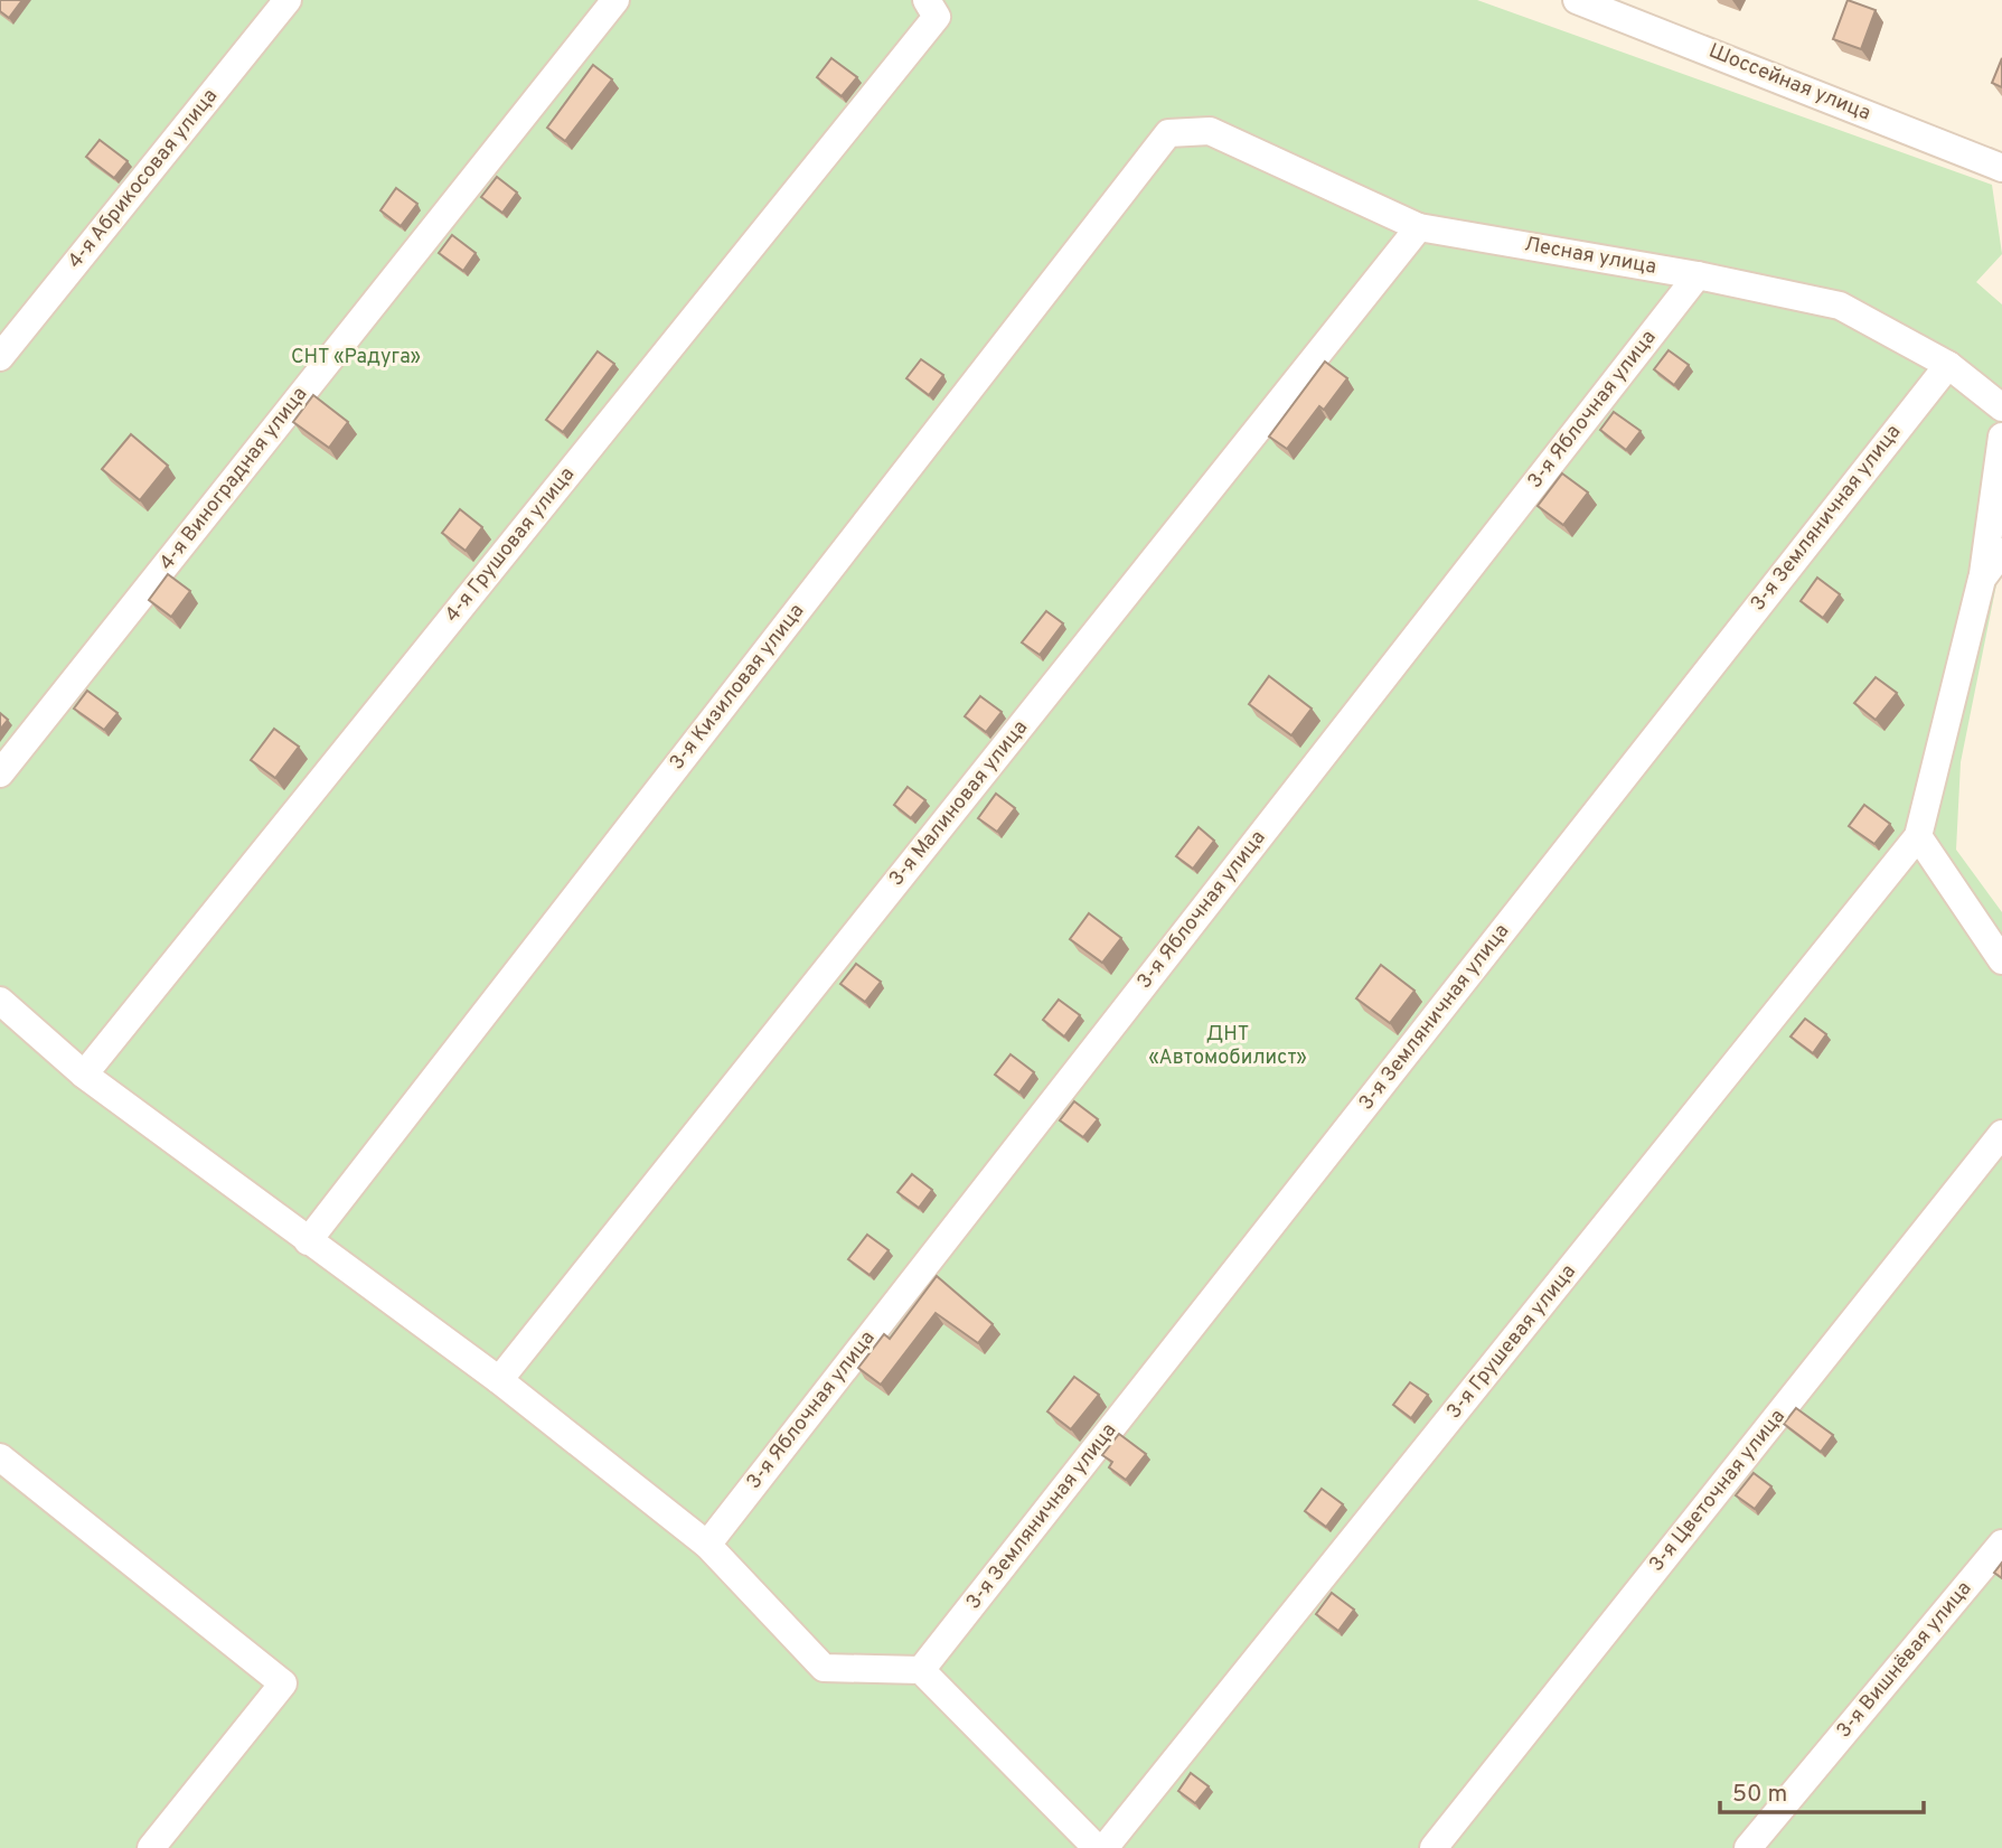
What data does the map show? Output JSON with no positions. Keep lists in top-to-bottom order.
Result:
{
  "streets": {
    "street": [
      "Шоссейная улица",
      "4-я Абрикосовая улица",
      "Лесная улица",
      "3-я Яблочная улица",
      "4-я Виноградная улица",
      "3-я Земляничная улица",
      "4-я Грушовая улица",
      "3-я Кизиловая улица",
      "3-я Малиновая улица",
      "3-я Грушевая улица",
      "3-я Цветочная улица",
      "3-я Вишнёвая улица"
    ]
  },
  "crossings": [
    ["Лесная улица", "3-я Яблочная улица"],
    ["Лесная улица", "3-я Земляничная улица"],
    ["Лесная улица", "3-я Кизиловая улица"],
    ["Лесная улица", "3-я Малиновая улица"]
  ],
  "parks": ["СНТ «Радуга»", "ДНТ «Автомобилист»"],
  "scale_bar": "50 m"
}
